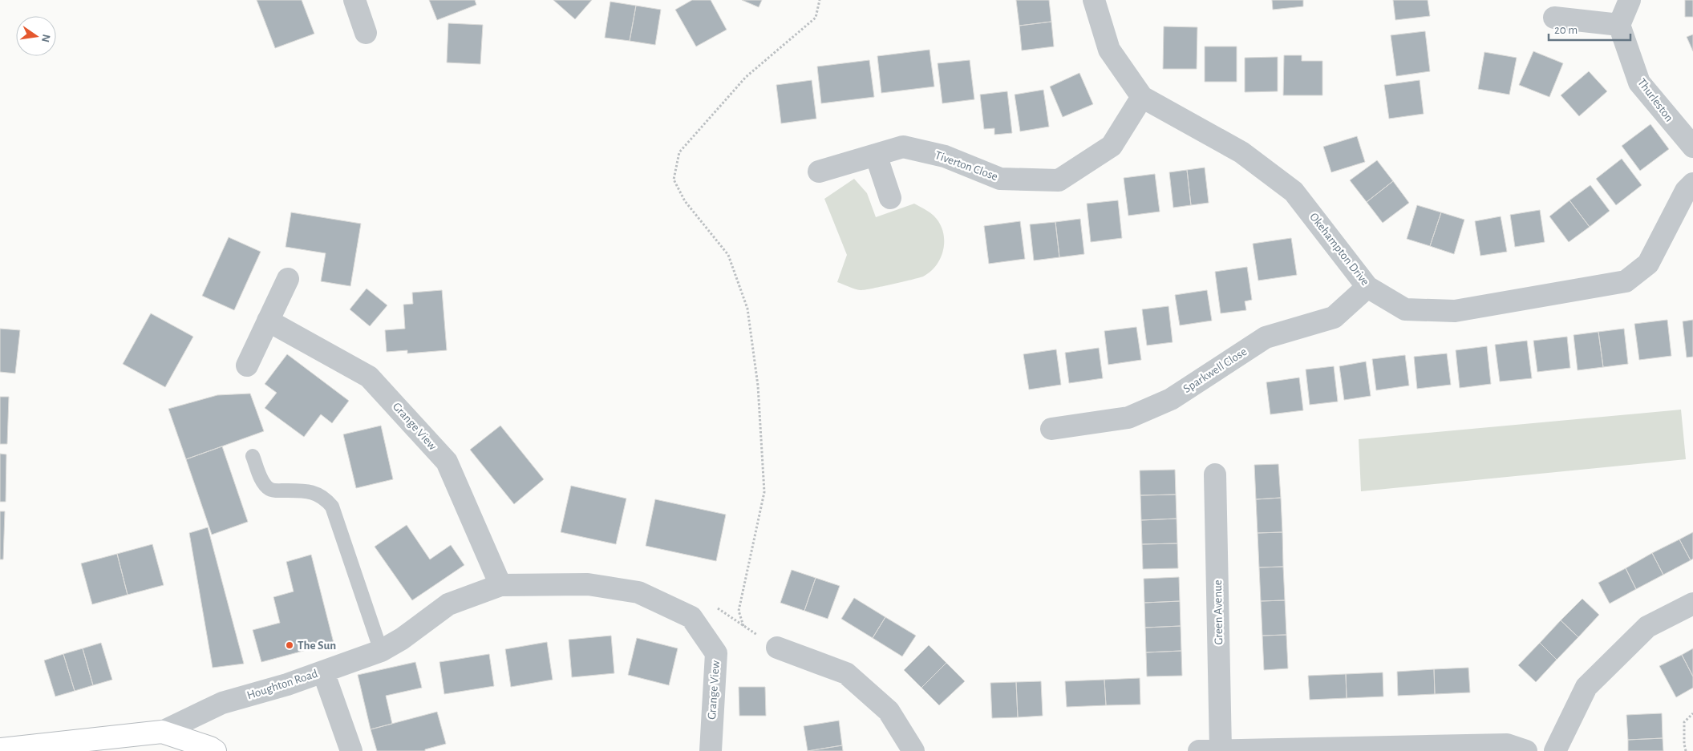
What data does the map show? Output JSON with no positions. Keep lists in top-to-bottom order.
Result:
{
  "streets": {
    "street": [
      "Thurleston",
      "Tiverton Close",
      "Okehampton Drive",
      "Sparkwell Close",
      "Grange View",
      "Green Avenue",
      "Houghton Road"
    ]
  },
  "crossings": [
    ["Tiverton Close", "Okehampton Drive"],
    ["Okehampton Drive", "Sparkwell Close"],
    ["Grange View", "Houghton Road"]
  ],
  "places": ["The Sun"],
  "scale_bar": "20 m",
  "north": "right"
}
